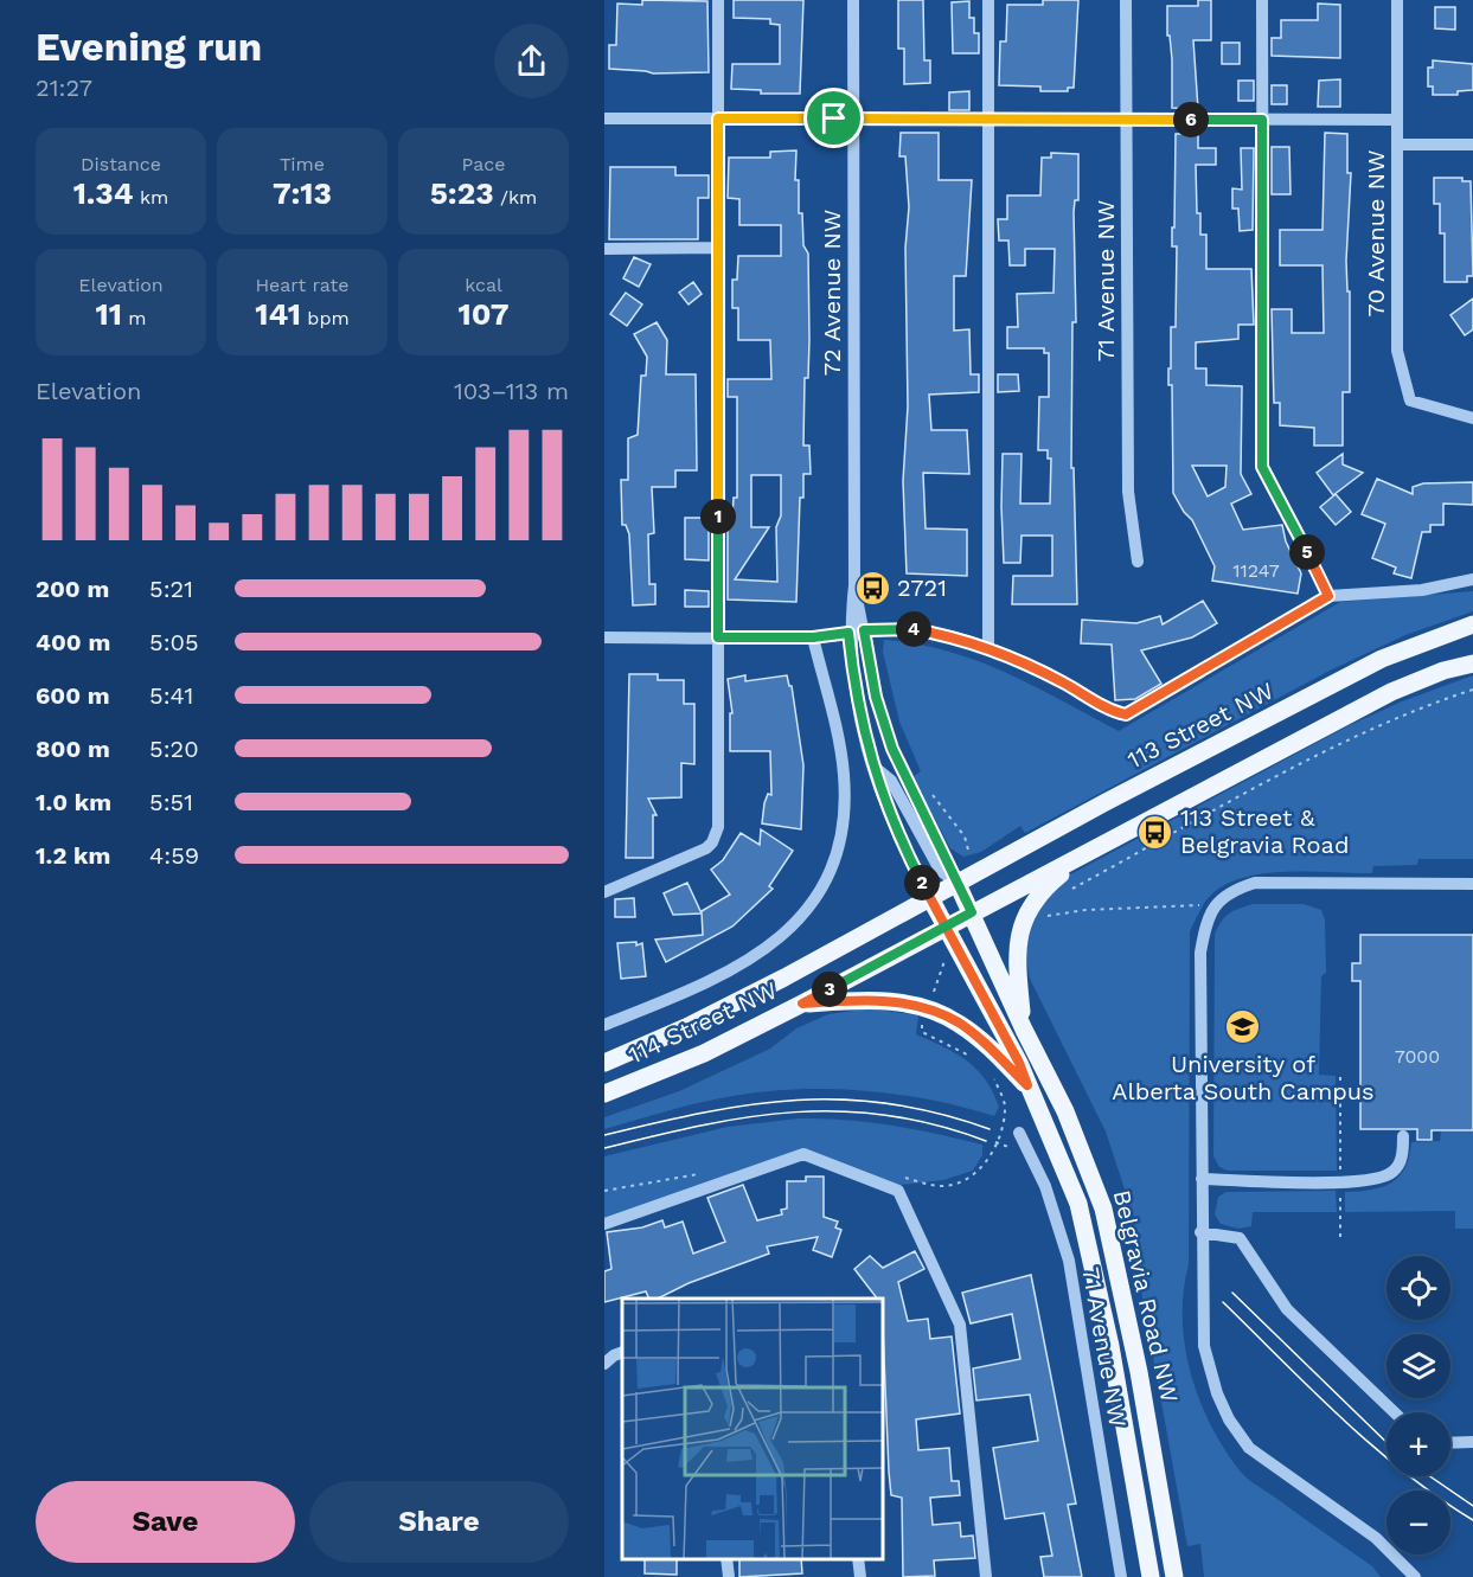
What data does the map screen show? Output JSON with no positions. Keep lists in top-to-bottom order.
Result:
{
  "streets": {
    "main road": ["113 Street NW", "114 Street NW", "Belgravia Road NW"],
    "street": ["70 Avenue NW", "71 Avenue NW", "72 Avenue NW"]
  },
  "crossings": [
    ["72 Avenue NW", "113 Street NW"],
    ["72 Avenue NW", "114 Street NW"],
    ["72 Avenue NW", "Belgravia Road NW"],
    ["113 Street NW", "114 Street NW"],
    ["113 Street NW", "Belgravia Road NW"],
    ["114 Street NW", "Belgravia Road NW"]
  ],
  "places": {
    "bus stop": ["2721", "113 Street & Belgravia Road"],
    "school or university": ["University of Alberta South Campus"]
  },
  "house_numbers": ["11247", "7000"],
  "page": {
    "heading": ["Evening run", "21:27"],
    "pins": [
      "6",
      "1",
      "5",
      "4",
      "2",
      "3"
    ],
    "stats": [
      ["Distance", "1.34 km"],
      ["Time", "7:13"],
      ["Pace", "5:23 /km"],
      ["Elevation", "11 m"],
      ["Heart rate", "141 bpm"],
      ["kcal", "107"]
    ],
    "chart": ["Elevation", "103–113 m"],
    "list": [
      {
        "name": "200 m",
        "note": "5:21"
      },
      {
        "name": "400 m",
        "note": "5:05"
      },
      {
        "name": "600 m",
        "note": "5:41"
      },
      {
        "name": "800 m",
        "note": "5:20"
      },
      {
        "name": "1.0 km",
        "note": "5:51"
      },
      {
        "name": "1.2 km",
        "note": "4:59"
      }
    ],
    "map_buttons": ["+", "−"],
    "buttons": ["Save", "Share"]
  }
}
